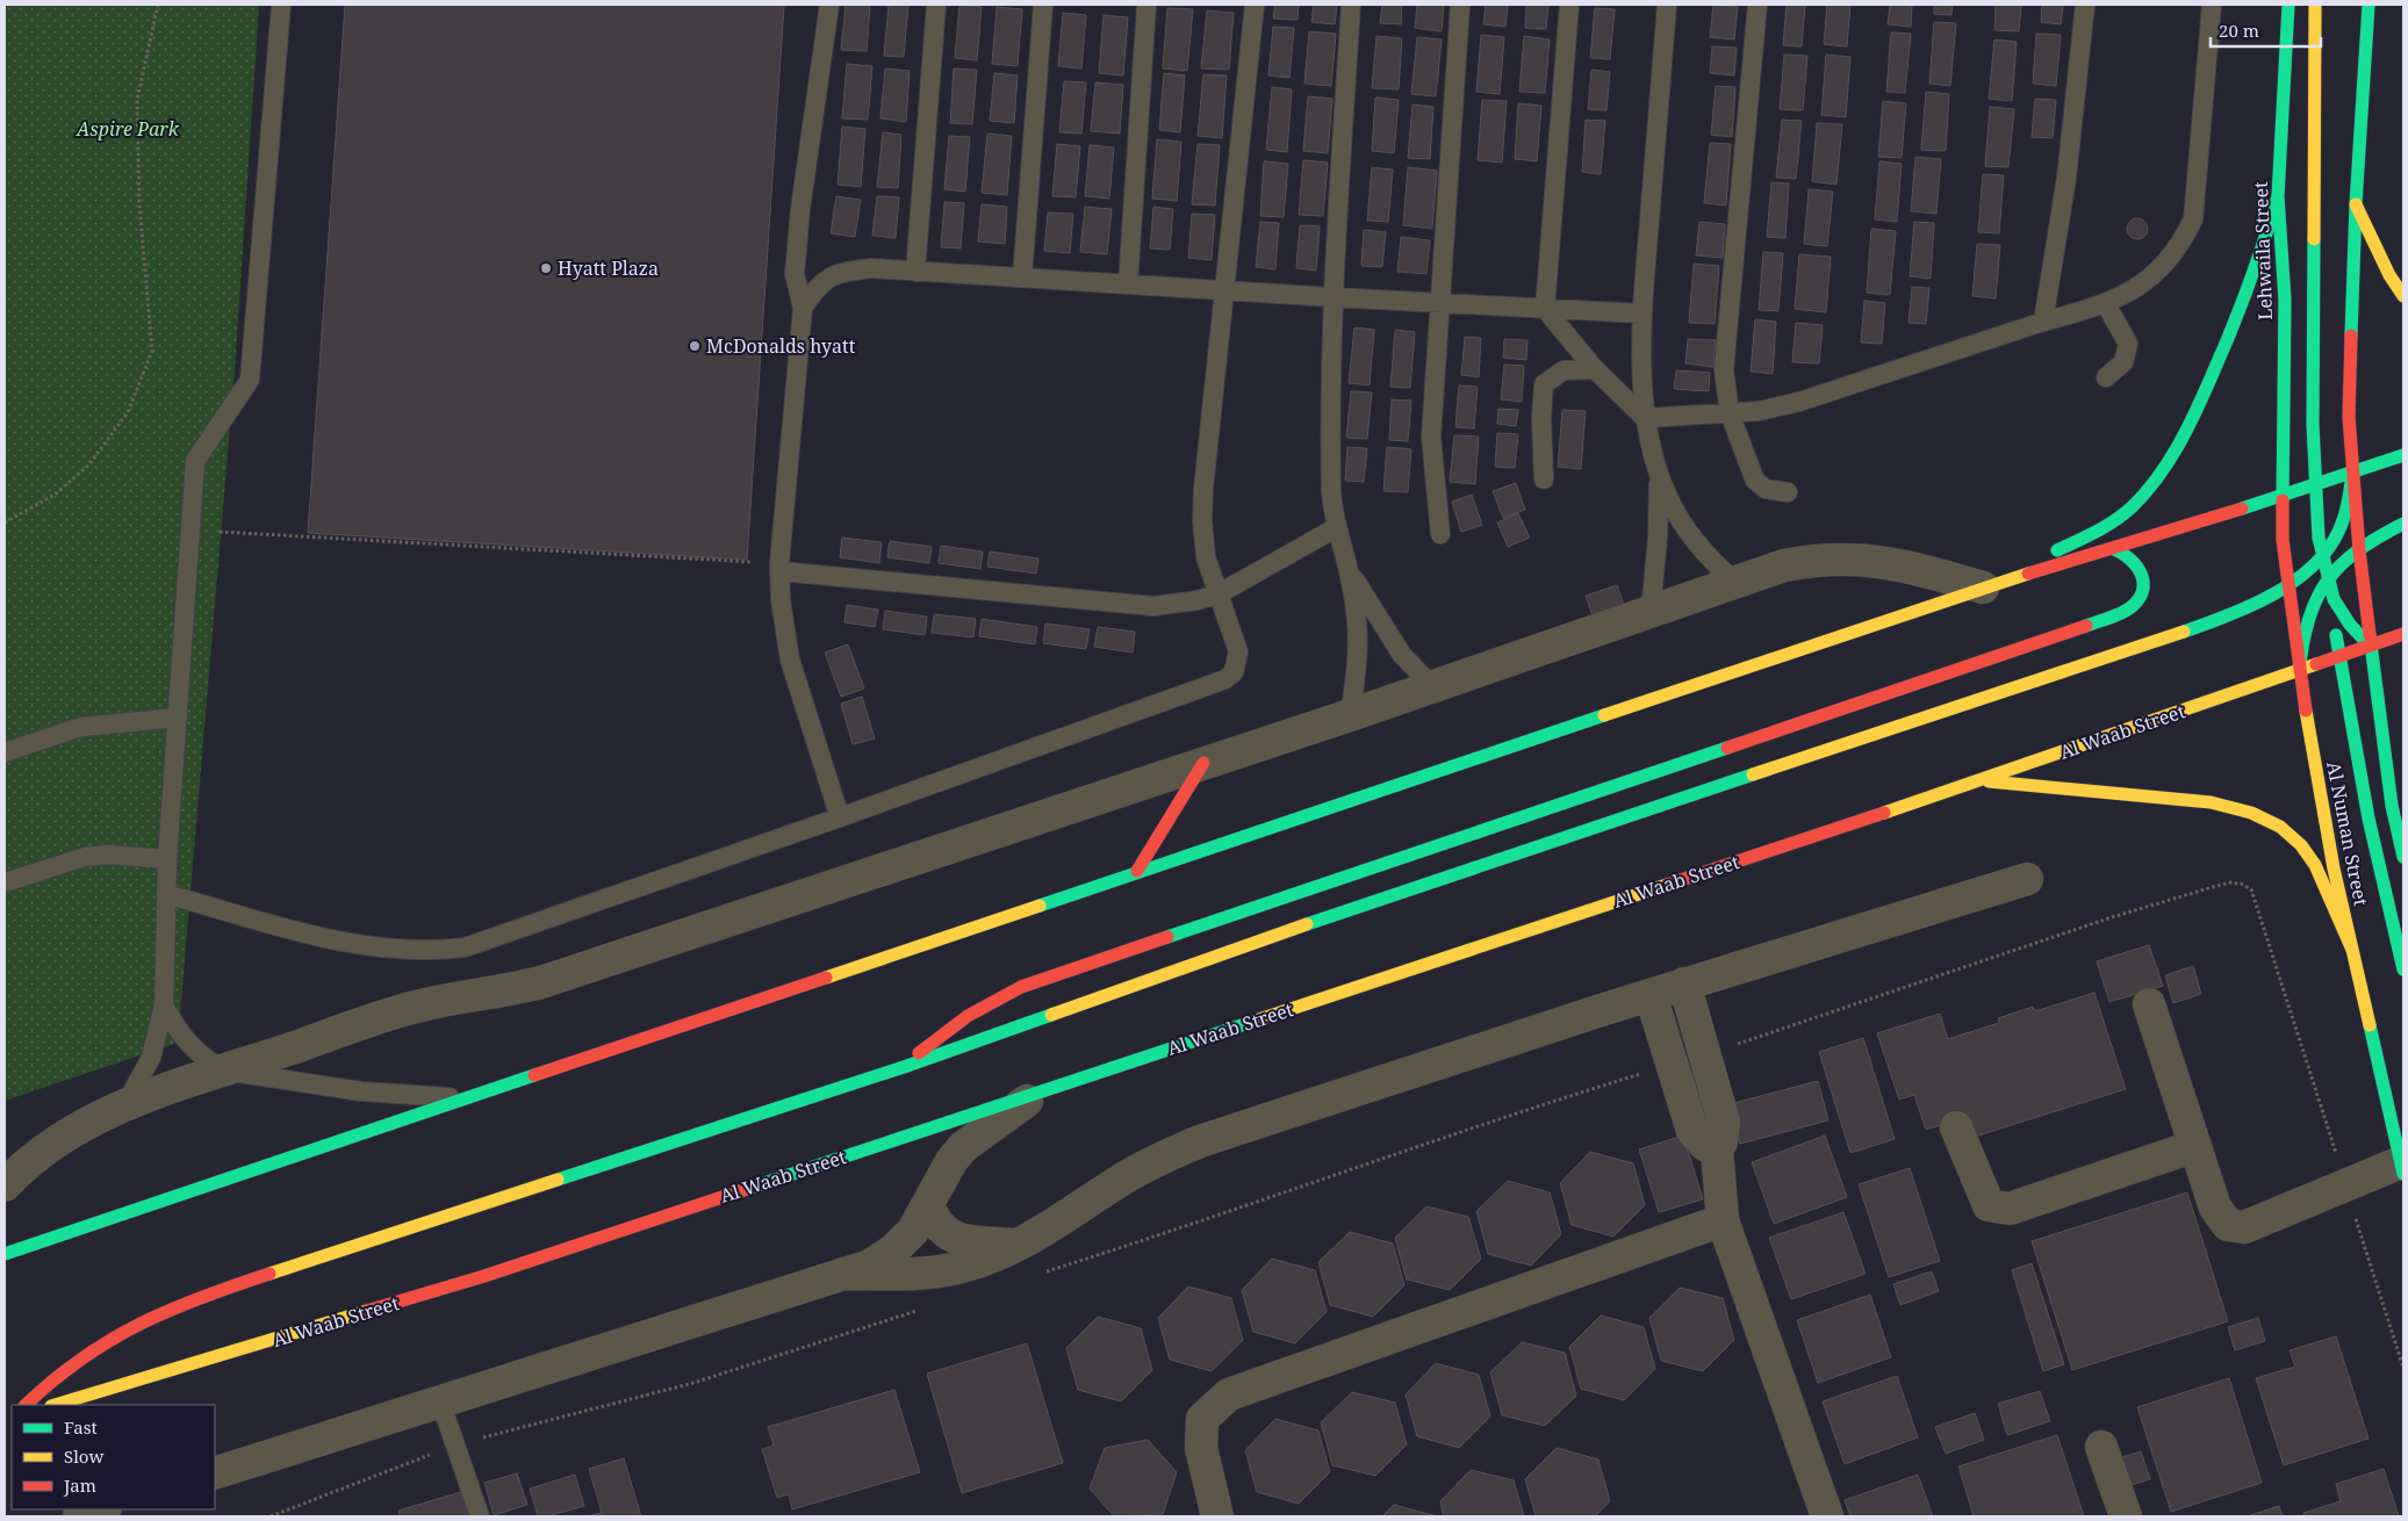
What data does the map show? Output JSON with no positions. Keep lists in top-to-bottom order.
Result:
{
  "streets": {
    "main road": ["Lehwaila Street", "Al Waab Street", "Al Numan Street"]
  },
  "crossings": [
    ["Lehwaila Street", "Al Numan Street"],
    ["Al Waab Street", "Al Numan Street"]
  ],
  "parks": ["Aspire Park"],
  "places": ["Hyatt Plaza", "McDonalds hyatt"],
  "legend": ["Fast", "Slow", "Jam"],
  "scale_bar": "20 m"
}
